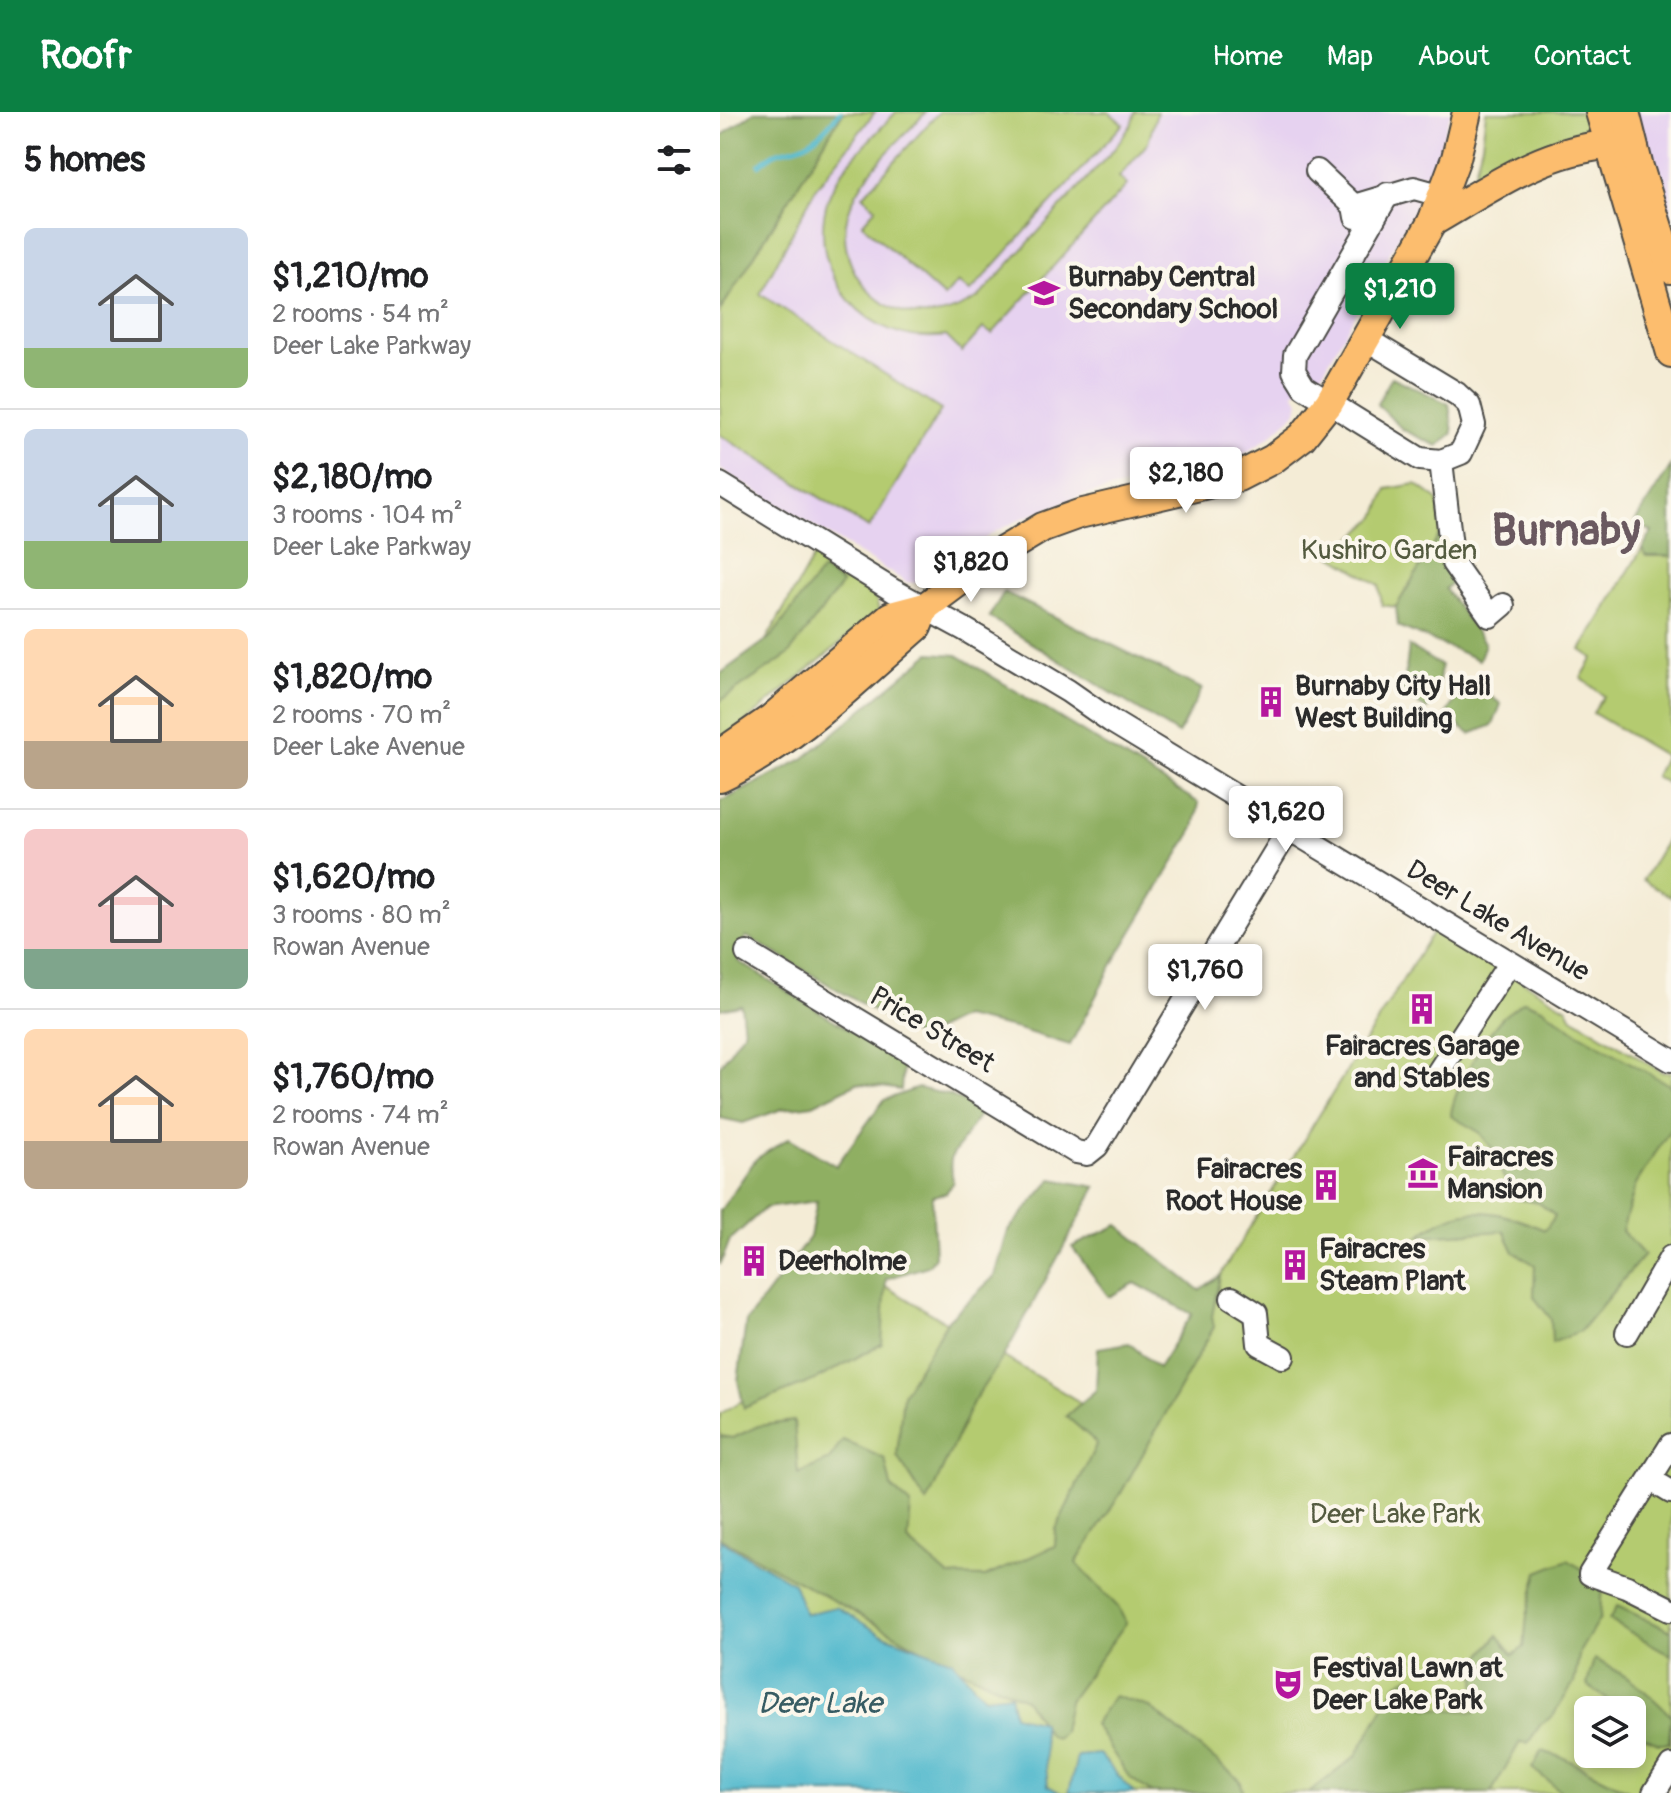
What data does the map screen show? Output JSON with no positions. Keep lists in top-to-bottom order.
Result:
{
  "streets": {
    "street": ["Deer Lake Avenue", "Price Street"]
  },
  "crossings": [
    ["Deer Lake Avenue", "Price Street"]
  ],
  "districts": ["Burnaby"],
  "water": ["Deer Lake"],
  "parks": ["Kushiro Garden", "Deer Lake Park"],
  "places": {
    "school or university": ["Burnaby Central Secondary School"],
    "building": [
      "Burnaby City Hall West Building",
      "Fairacres Garage and Stables",
      "Fairacres Root House",
      "Deerholme",
      "Fairacres Steam Plant"
    ],
    "museum": ["Fairacres Mansion"],
    "theatre": ["Festival Lawn at Deer Lake Park"]
  },
  "page": {
    "header": "Roofr",
    "nav": [
      "Home",
      "Map",
      "About",
      "Contact"
    ],
    "heading": "5 homes",
    "list": [
      {
        "name": "$1,210/mo",
        "note": "2 rooms · 54 m² · Deer Lake Parkway"
      },
      {
        "name": "$2,180/mo",
        "note": "3 rooms · 104 m² · Deer Lake Parkway"
      },
      {
        "name": "$1,820/mo",
        "note": "2 rooms · 70 m² · Deer Lake Avenue"
      },
      {
        "name": "$1,620/mo",
        "note": "3 rooms · 80 m² · Rowan Avenue"
      },
      {
        "name": "$1,760/mo",
        "note": "2 rooms · 74 m² · Rowan Avenue"
      }
    ],
    "price": [
      "$1,210",
      "$2,180",
      "$1,820",
      "$1,620",
      "$1,760"
    ]
  }
}
